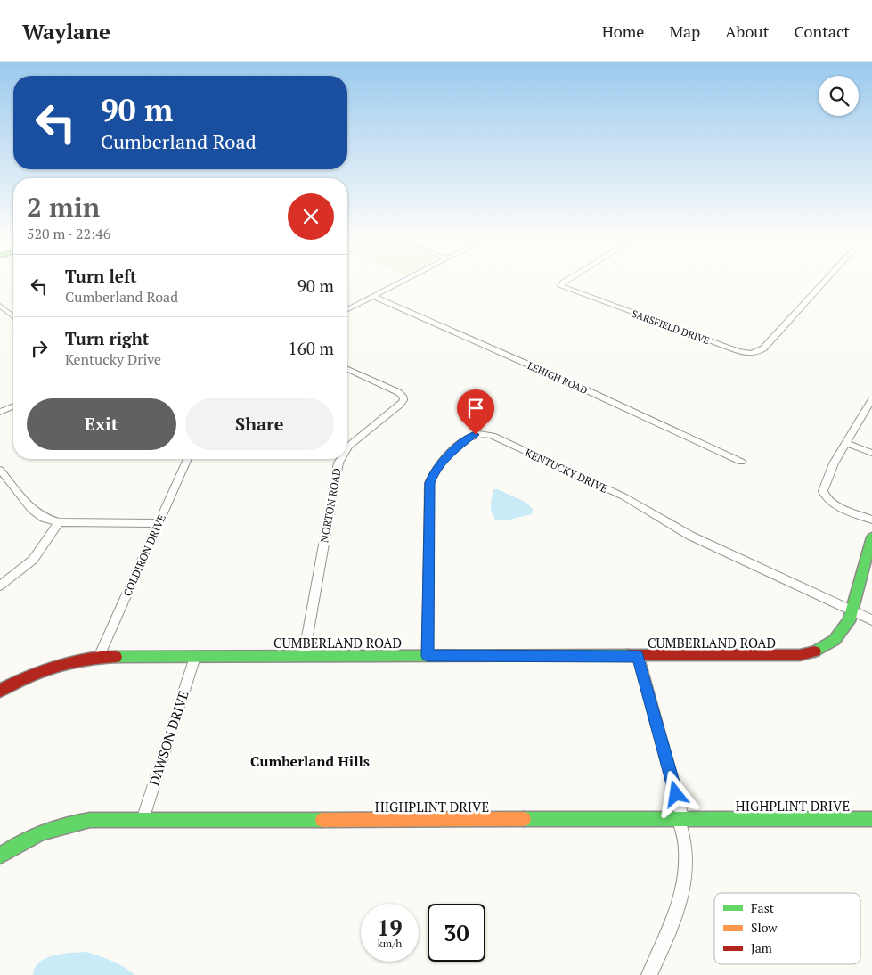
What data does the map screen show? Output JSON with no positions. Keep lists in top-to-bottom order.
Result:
{
  "streets": {
    "street": [
      "SARSFIELD DRIVE",
      "LEHIGH ROAD",
      "KENTUCKY DRIVE",
      "NORTON ROAD",
      "COLDIRON DRIVE",
      "CUMBERLAND ROAD",
      "DAWSON DRIVE",
      "HIGHPLINT DRIVE"
    ]
  },
  "crossings": [
    ["KENTUCKY DRIVE", "CUMBERLAND ROAD"],
    ["NORTON ROAD", "CUMBERLAND ROAD"],
    ["COLDIRON DRIVE", "CUMBERLAND ROAD"],
    ["CUMBERLAND ROAD", "DAWSON DRIVE"],
    ["DAWSON DRIVE", "HIGHPLINT DRIVE"]
  ],
  "districts": ["Cumberland Hills"],
  "legend": ["Fast", "Slow", "Jam"],
  "page": {
    "header": "Waylane",
    "nav": [
      "Home",
      "Map",
      "About",
      "Contact"
    ],
    "turn": ["90 m", "Cumberland Road"],
    "heading": ["2 min", "520 m · 22:46"],
    "list": [
      {
        "name": "Turn left",
        "note": "Cumberland Road",
        "value": "90 m"
      },
      {
        "name": "Turn right",
        "note": "Kentucky Drive",
        "value": "160 m"
      }
    ],
    "buttons": ["Exit", "Share"],
    "speed": "19 km/h",
    "limit": "30"
  }
}
